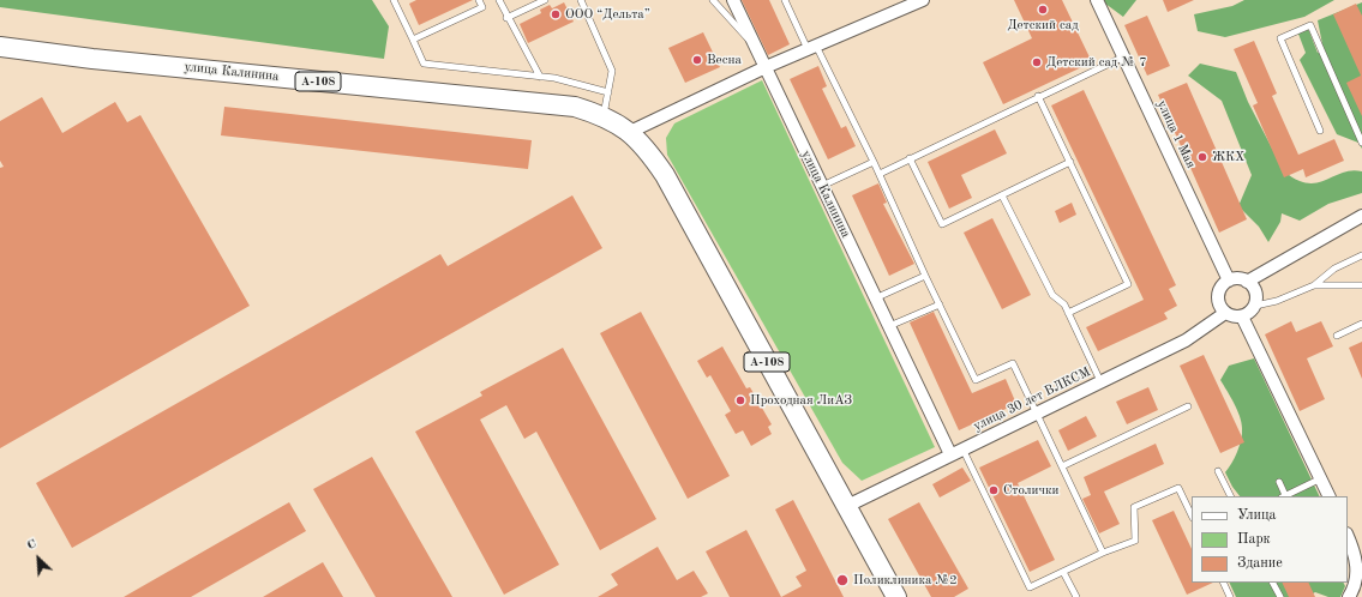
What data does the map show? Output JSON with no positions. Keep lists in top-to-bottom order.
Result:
{
  "streets": {
    "highway": ["улица Калинина", "А-108"],
    "street": ["улица 1 Мая", "улица 30 лет ВЛКСМ"]
  },
  "crossings": [
    ["улица Калинина", "улица 30 лет ВЛКСМ"],
    ["улица 1 Мая", "улица 30 лет ВЛКСМ"]
  ],
  "places": [
    "Детский сад",
    "ООО “Дельта”",
    "Весна",
    "Детский сад № 7",
    "ЖКХ",
    "Проходная ЛиАЗ",
    "Столички",
    "Поликлиника №2"
  ],
  "legend": ["Улица", "Парк", "Здание"],
  "north": "top left"
}
